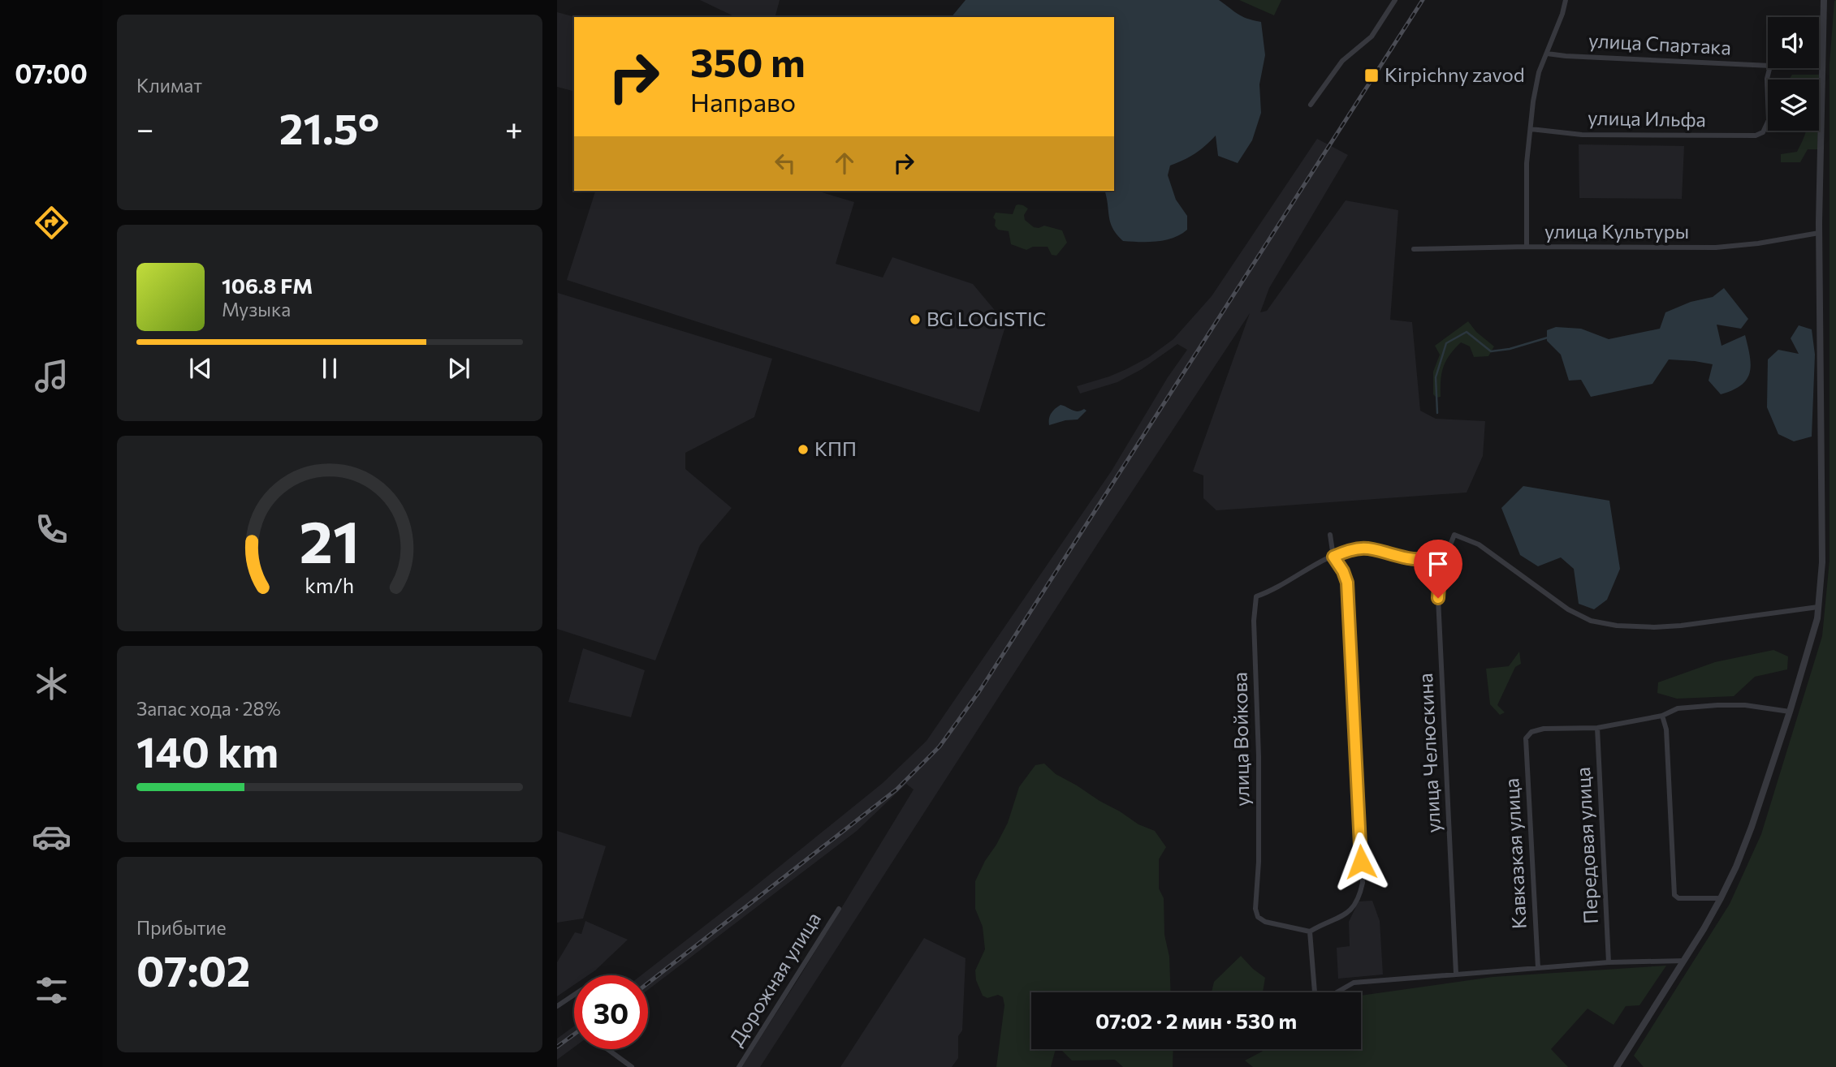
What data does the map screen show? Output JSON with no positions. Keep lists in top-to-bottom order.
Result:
{
  "streets": {
    "street": [
      "улица Спартака",
      "улица Ильфа",
      "улица Культуры",
      "улица Войкова",
      "улица Челюскина",
      "Передовая улица",
      "Кавказкая улица",
      "Дорожная улица"
    ]
  },
  "crossings": [
    ["Передовая улица", "Кавказкая улица"]
  ],
  "places": {
    "transit": ["Kirpichny zavod"],
    "other": ["BG LOGISTIC", "КПП"]
  },
  "page": {
    "tabs": "07:00",
    "tile": [
      "Климат",
      ["Запас хода · 28%", "140 km"],
      ["Прибытие", "07:02"]
    ],
    "turn": ["350 m", "Направо"],
    "heat": ["−", "21.5°", "+"],
    "song": ["106.8 FM", "Музыка"],
    "limit": "30",
    "trip": "07:02 · 2 мин · 530 m",
    "gauge": ["21", "km/h"]
  }
}
